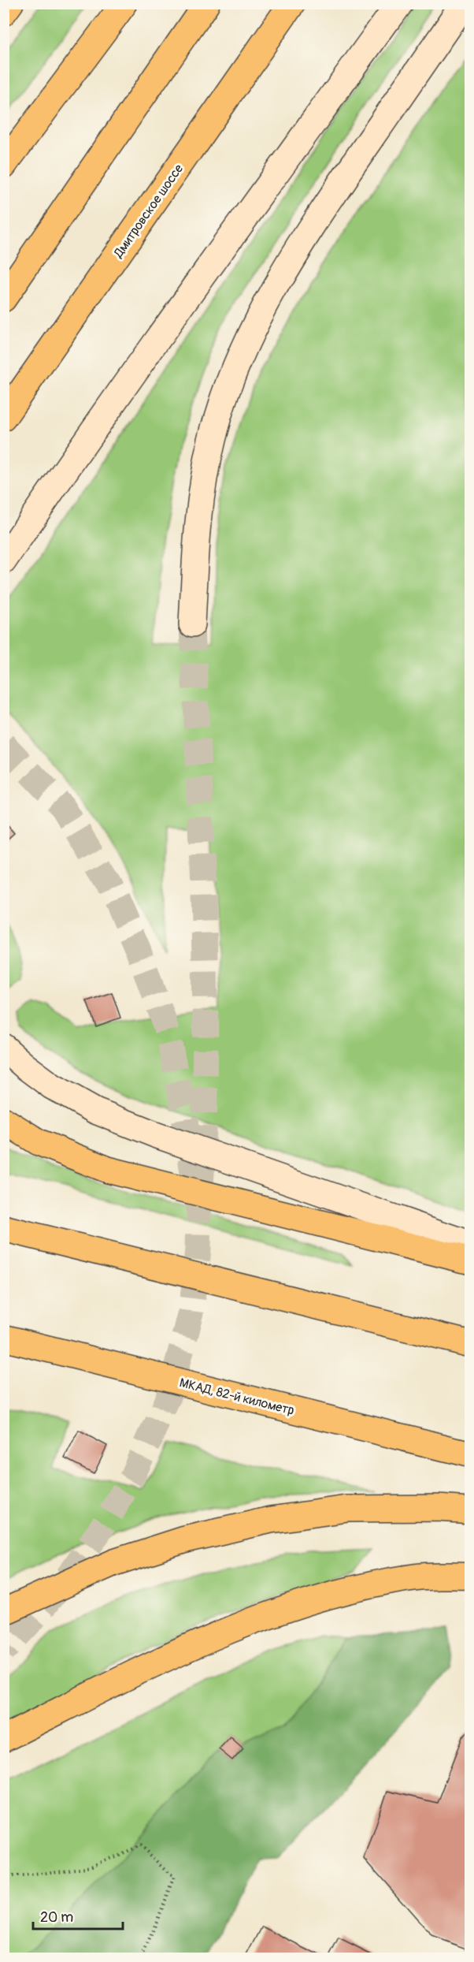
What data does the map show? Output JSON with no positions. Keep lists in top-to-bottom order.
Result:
{
  "streets": {
    "main road": ["Дмитровское шоссе", "МКАД, 82-й километр"]
  },
  "scale_bar": "20 m"
}
